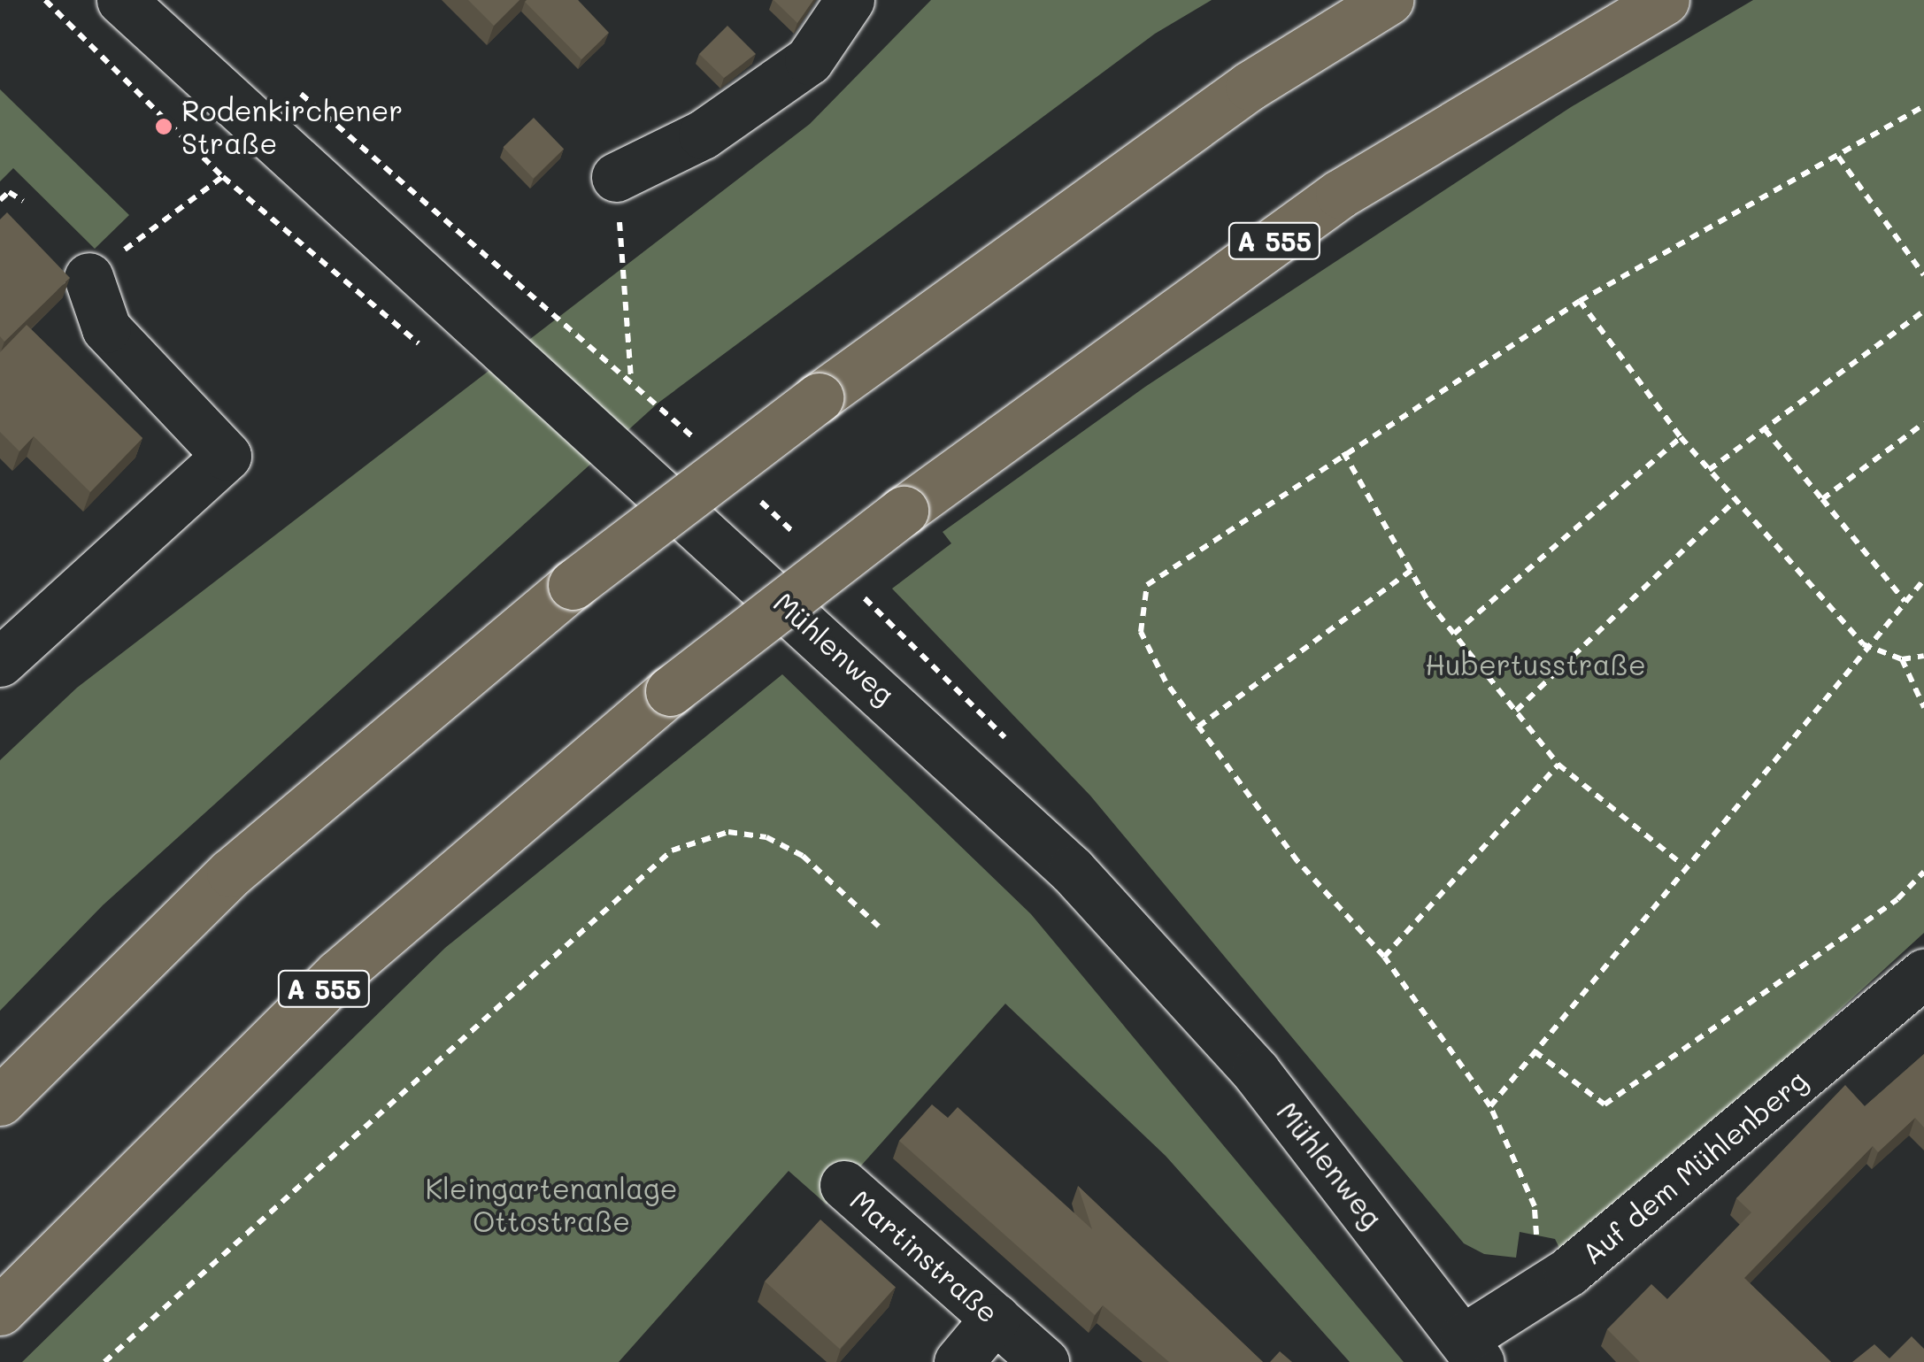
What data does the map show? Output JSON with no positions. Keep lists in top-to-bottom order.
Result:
{
  "streets": {
    "highway": ["A 555"],
    "street": ["Mühlenweg", "Auf dem Mühlenberg", "Martinstraße"]
  },
  "crossings": [
    ["Mühlenweg", "Auf dem Mühlenberg"]
  ],
  "parks": ["Hubertusstraße", "Kleingartenanlage Ottostraße"],
  "places": ["Rodenkirchener Straße"]
}
